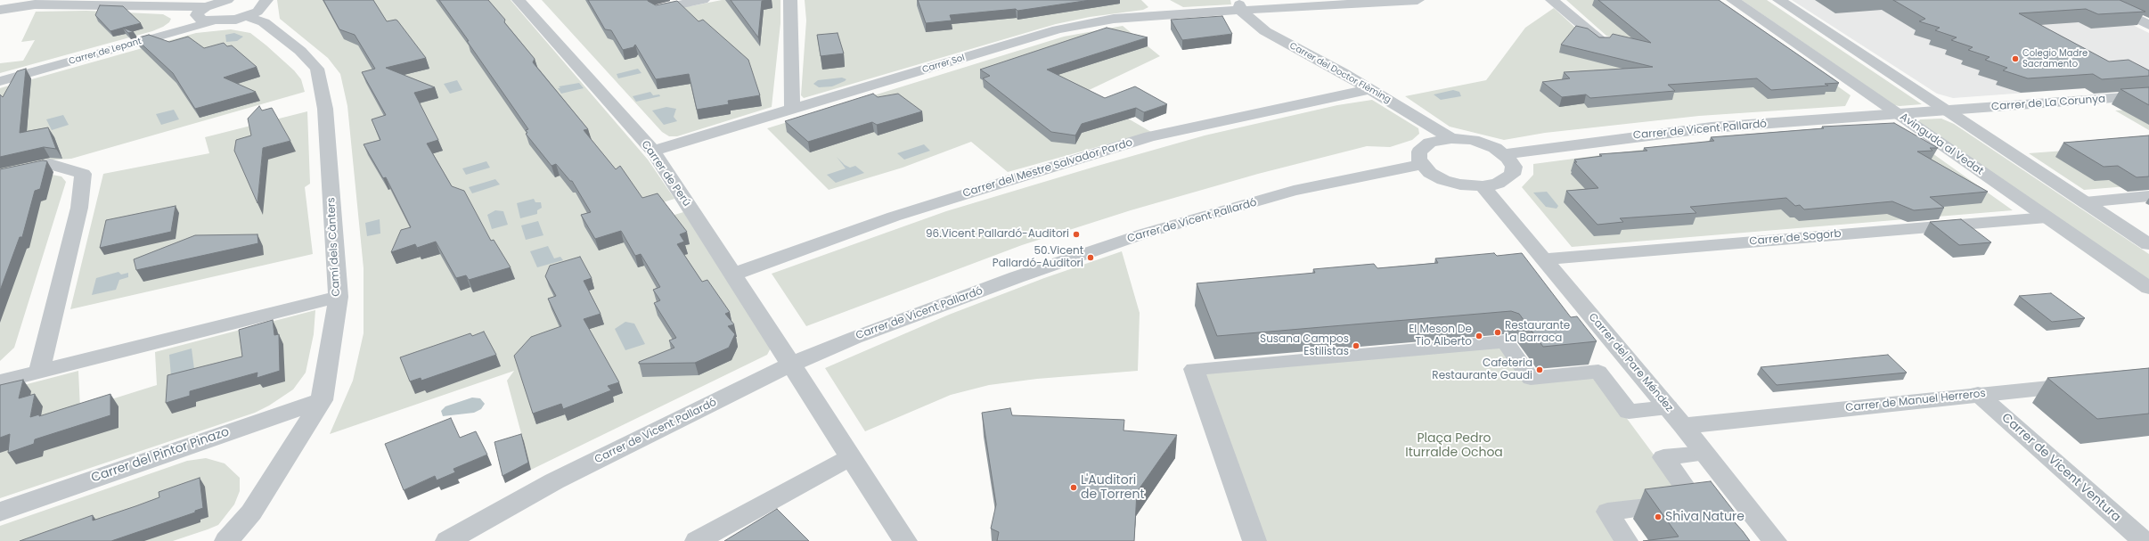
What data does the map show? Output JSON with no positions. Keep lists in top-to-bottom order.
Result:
{
  "streets": {
    "street": [
      "Carrer de Lepant",
      "Carrer Sol",
      "Carrer del Doctor Flèming",
      "Carrer de La Corunya",
      "Carrer de Vicent Pallardó",
      "Avinguda al Vedat",
      "Carrer del Mestre Salvador Pardo",
      "Carrer de Perú",
      "Carrer de Sogorb",
      "Camí dels Cànters",
      "Carrer del Pare Méndez",
      "Carrer de Manuel Herreros",
      "Carrer del Pintor Pinazo",
      "Carrer de Vicent Ventura"
    ]
  },
  "crossings": [
    ["Carrer de Lepant", "Camí dels Cànters"],
    ["Carrer Sol", "Carrer del Doctor Flèming"],
    ["Carrer Sol", "Carrer de Perú"],
    ["Carrer del Doctor Flèming", "Carrer del Mestre Salvador Pardo"],
    ["Carrer de La Corunya", "Carrer de Vicent Pallardó"],
    ["Carrer de La Corunya", "Avinguda al Vedat"],
    ["Carrer de Vicent Pallardó", "Avinguda al Vedat"],
    ["Carrer de Vicent Pallardó", "Carrer de Perú"],
    ["Avinguda al Vedat", "Carrer de Sogorb"],
    ["Carrer del Mestre Salvador Pardo", "Carrer de Perú"],
    ["Carrer de Sogorb", "Carrer del Pare Méndez"],
    ["Camí dels Cànters", "Carrer del Pintor Pinazo"],
    ["Carrer del Pare Méndez", "Carrer de Manuel Herreros"],
    ["Carrer de Manuel Herreros", "Carrer de Vicent Ventura"]
  ],
  "parks": ["Plaça Pedro Iturralde Ochoa"],
  "places": [
    "Colegio Madre Sacramento",
    "96.Vicent Pallardó-Auditori",
    "50.Vicent Pallardó-Auditori",
    "Restaurante La Barraca",
    "El Meson De Tio Alberto",
    "Susana Campos Estilistas",
    "Cafeteria Restaurante Gaudi",
    "L'Auditori de Torrent",
    "Shiva Nature"
  ]
}
